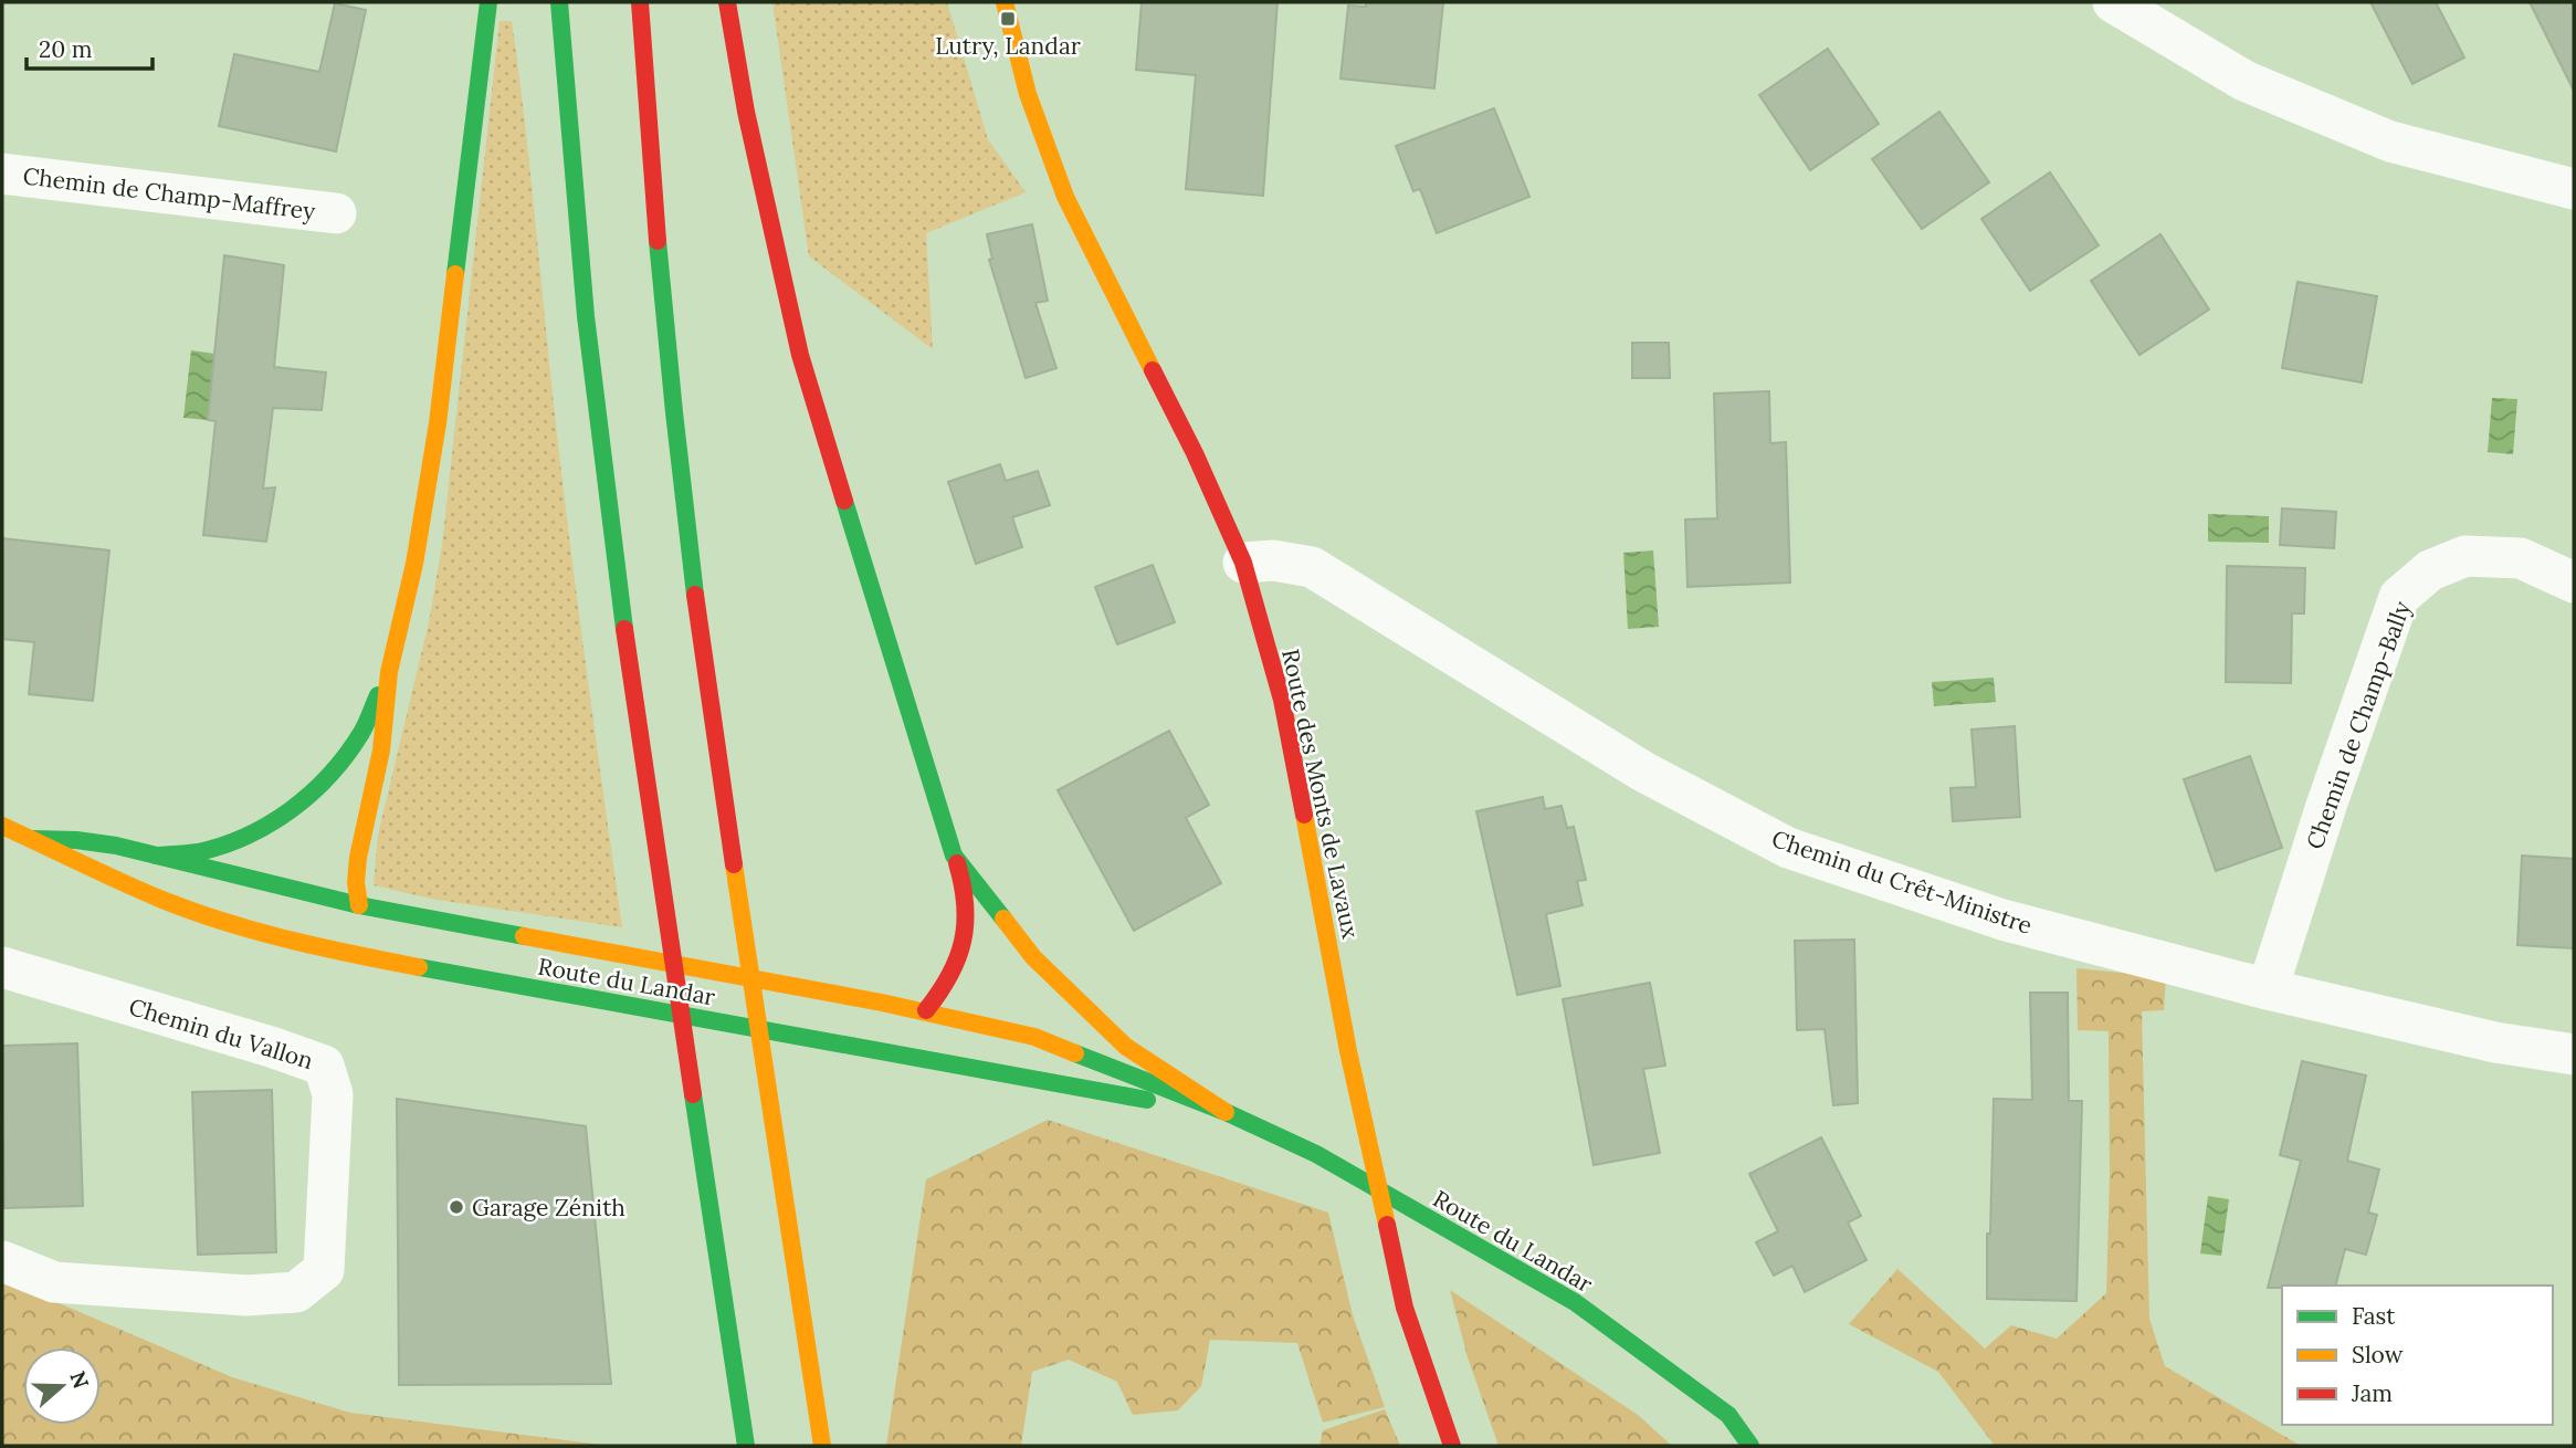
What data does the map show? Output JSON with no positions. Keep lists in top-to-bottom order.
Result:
{
  "streets": {
    "main road": ["Route des Monts de Lavaux", "Route du Landar"],
    "street": [
      "Chemin de Champ-Maffrey",
      "Chemin de Champ-Bally",
      "Chemin du Crêt-Ministre",
      "Chemin du Vallon"
    ]
  },
  "crossings": [
    ["Chemin de Champ-Bally", "Chemin du Crêt-Ministre"],
    ["Route des Monts de Lavaux", "Chemin du Crêt-Ministre"]
  ],
  "places": {
    "transit": ["Lutry, Landar"],
    "other": ["Garage Zénith"]
  },
  "legend": ["Fast", "Slow", "Jam"],
  "scale_bar": "20 m",
  "north": "right"
}
